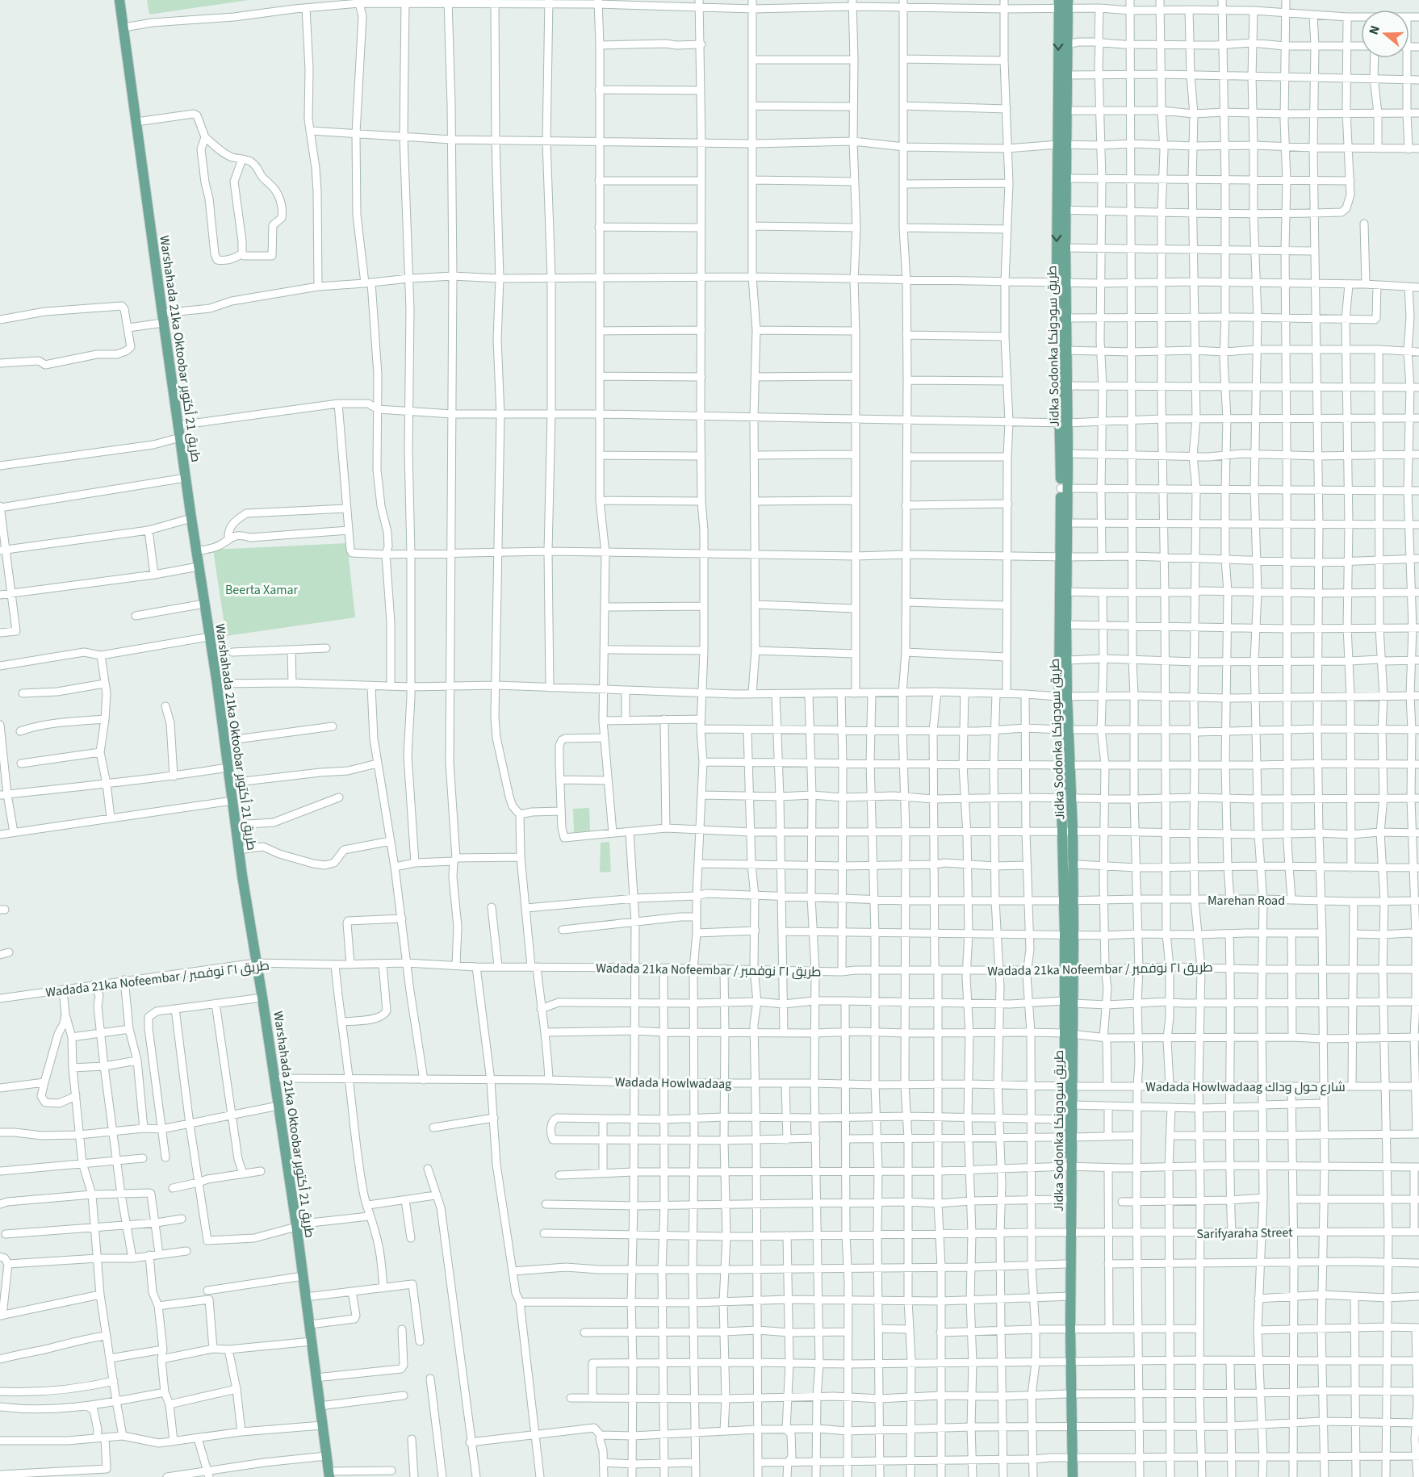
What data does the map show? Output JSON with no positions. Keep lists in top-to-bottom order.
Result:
{
  "streets": {
    "main road": ["Jidka Sodonka طريق سودونكا", "Warshahada 21ka Oktoobar طريق 21 أكتوبر"],
    "street": [
      "Marehan Road",
      "Wadada 21ka Nofeembar / طريق ٢١ نوفمبر",
      "Wadada Howlwadaag",
      "Wadada Howlwadaag شارع حول وداك",
      "Sarifyaraha Street"
    ]
  },
  "crossings": [
    ["Jidka Sodonka طريق سودونكا", "Marehan Road"],
    ["Jidka Sodonka طريق سودونكا", "Wadada 21ka Nofeembar / طريق ٢١ نوفمبر"],
    ["Jidka Sodonka طريق سودونكا", "Wadada Howlwadaag"],
    ["Jidka Sodonka طريق سودونكا", "Wadada Howlwadaag شارع حول وداك"],
    ["Jidka Sodonka طريق سودونكا", "Sarifyaraha Street"],
    ["Warshahada 21ka Oktoobar طريق 21 أكتوبر", "Wadada 21ka Nofeembar / طريق ٢١ نوفمبر"],
    ["Warshahada 21ka Oktoobar طريق 21 أكتوبر", "Wadada Howlwadaag"],
    ["Wadada Howlwadaag", "Wadada Howlwadaag شارع حول وداك"]
  ],
  "parks": ["Beerta Xamar"],
  "north": "left"
}
